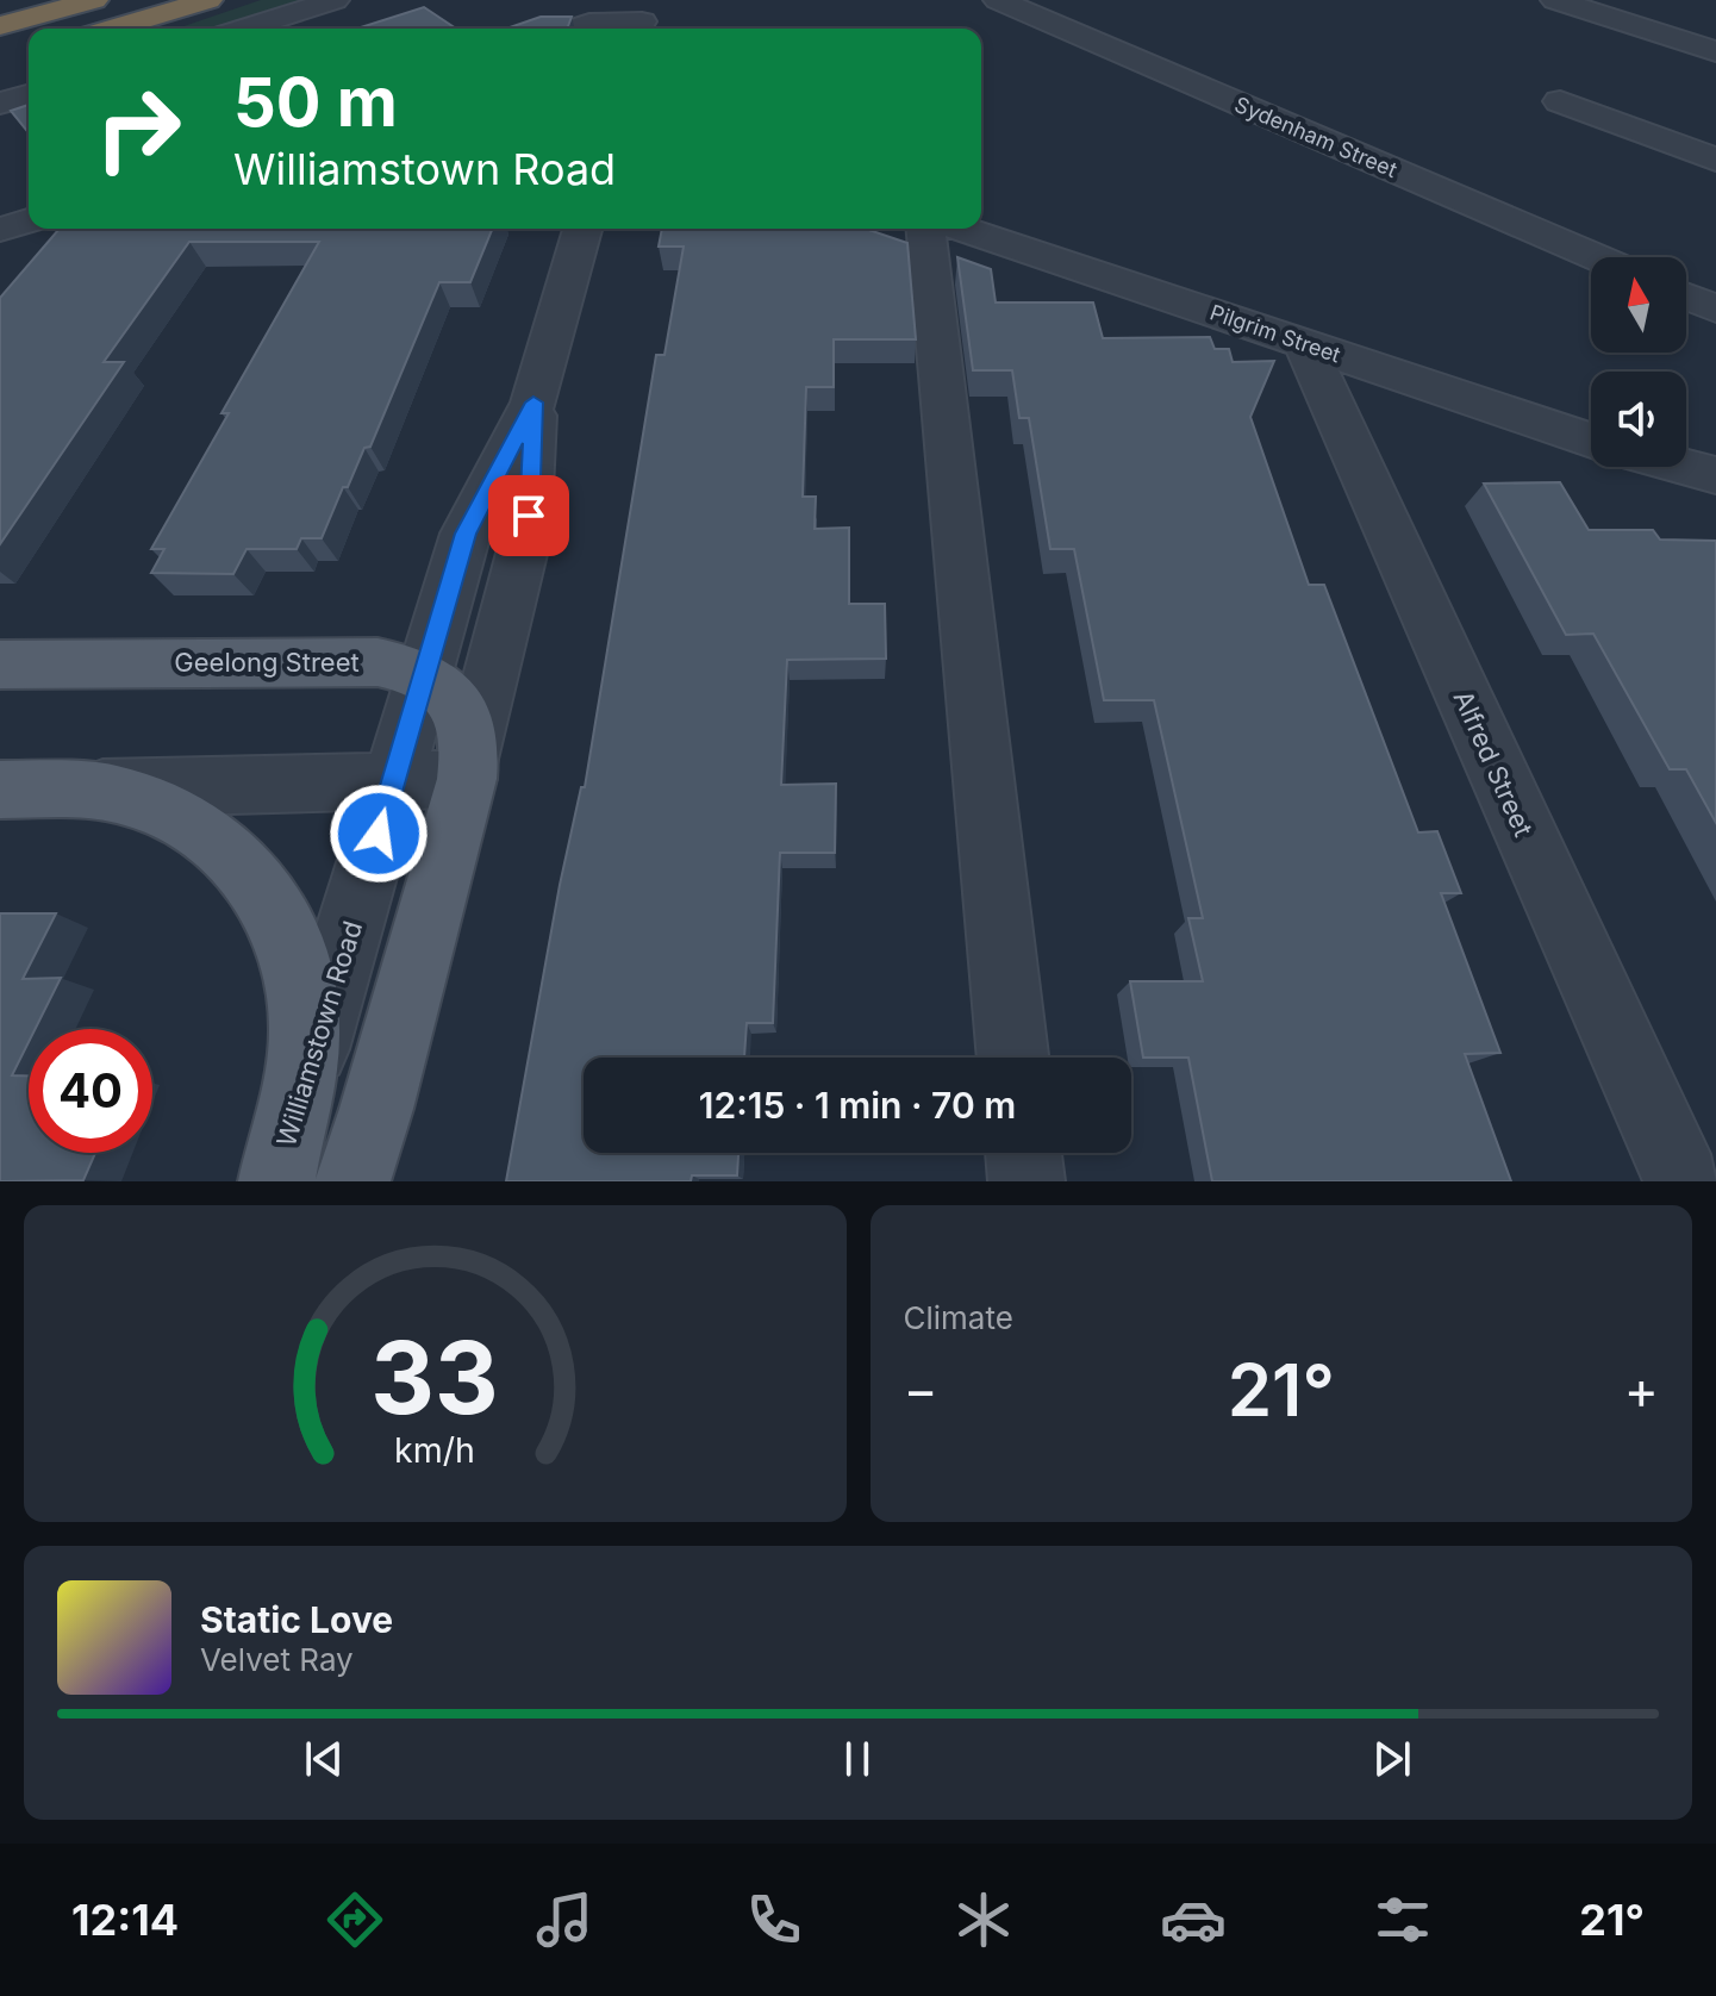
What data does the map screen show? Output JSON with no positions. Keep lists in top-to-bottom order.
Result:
{
  "streets": {
    "main road": ["Geelong Street", "Williamstown Road"],
    "street": ["Sydenham Street", "Pilgrim Street", "Alfred Street"]
  },
  "crossings": [
    ["Pilgrim Street", "Alfred Street"],
    ["Geelong Street", "Williamstown Road"]
  ],
  "north": "top",
  "page": {
    "turn": ["50 m", "Williamstown Road"],
    "limit": "40",
    "trip": "12:15 · 1 min · 70 m",
    "tile": "Climate",
    "heat": ["−", "21°", "+"],
    "song": ["Static Love", "Velvet Ray"],
    "tabs": ["12:14", "21°"],
    "gauge": ["33", "km/h"]
  }
}
